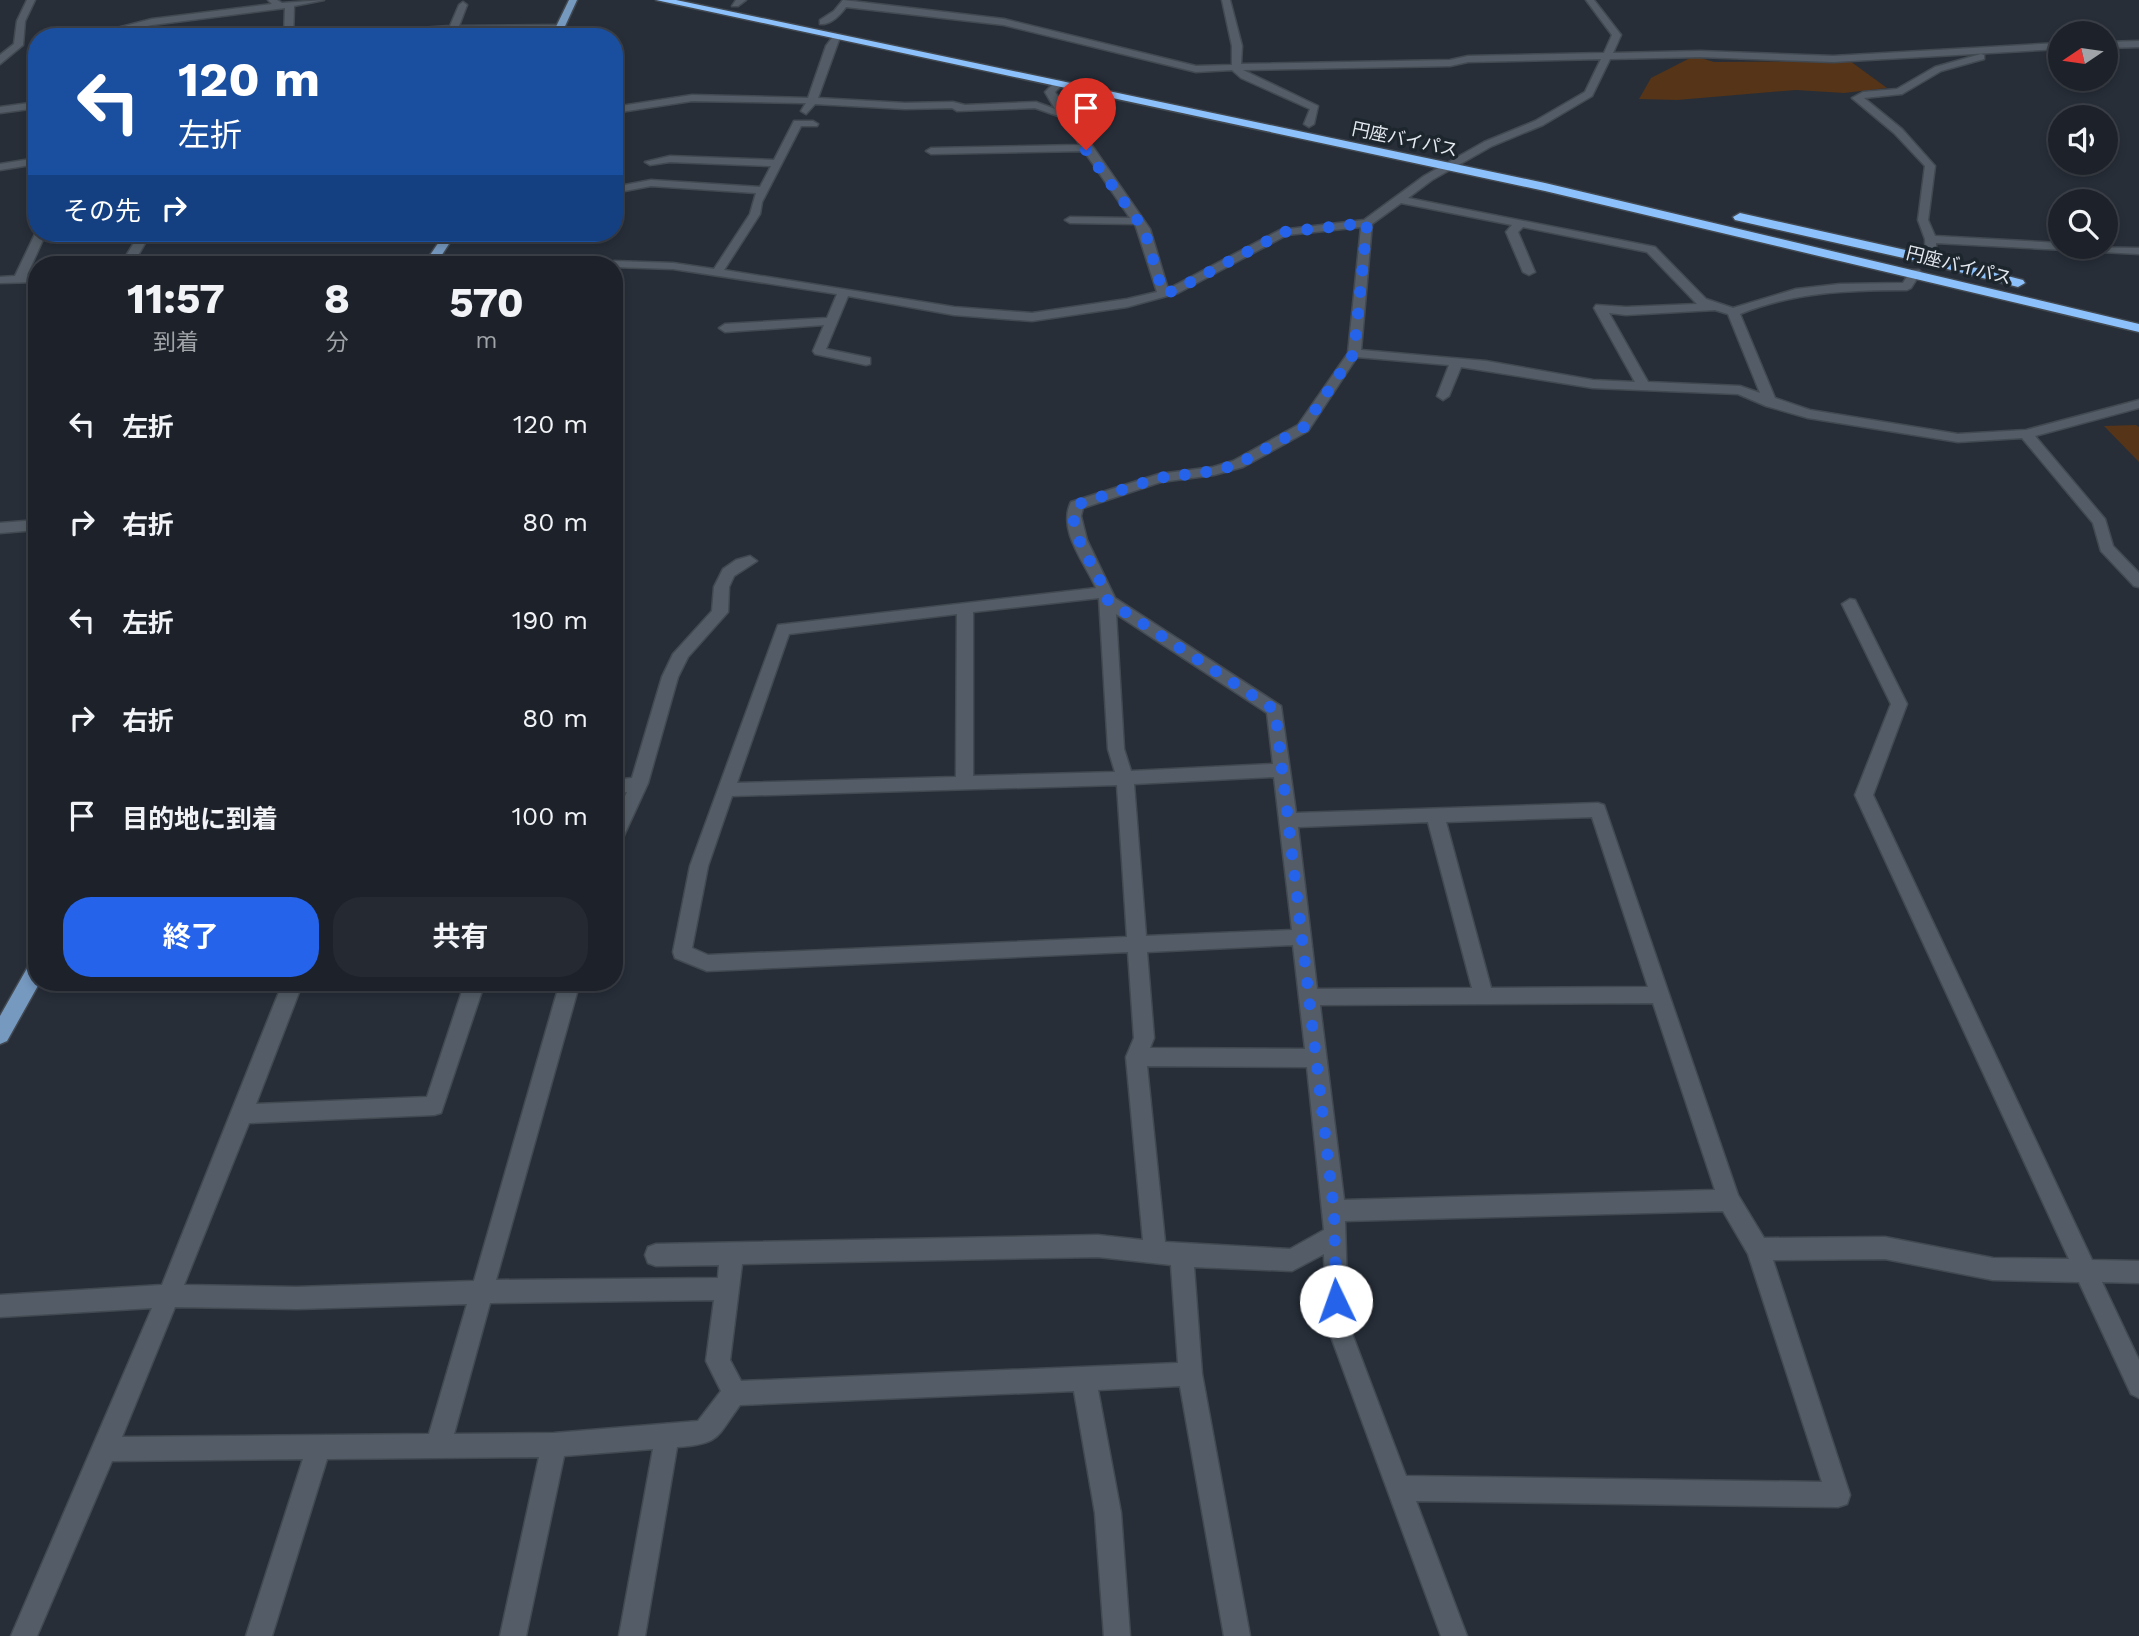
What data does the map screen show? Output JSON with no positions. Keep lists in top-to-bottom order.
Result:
{
  "streets": {
    "highway": ["円座バイパス"]
  },
  "north": "left",
  "page": {
    "turn": ["120 m", "左折"],
    "then": "その先",
    "eta": [
      "11:57",
      "到着",
      "8",
      "分",
      "570",
      "m"
    ],
    "list": [
      {
        "name": "左折",
        "value": "120 m"
      },
      {
        "name": "右折",
        "value": "80 m"
      },
      {
        "name": "左折",
        "value": "190 m"
      },
      {
        "name": "右折",
        "value": "80 m"
      },
      {
        "name": "目的地に到着",
        "value": "100 m"
      }
    ],
    "buttons": ["終了", "共有"]
  }
}
